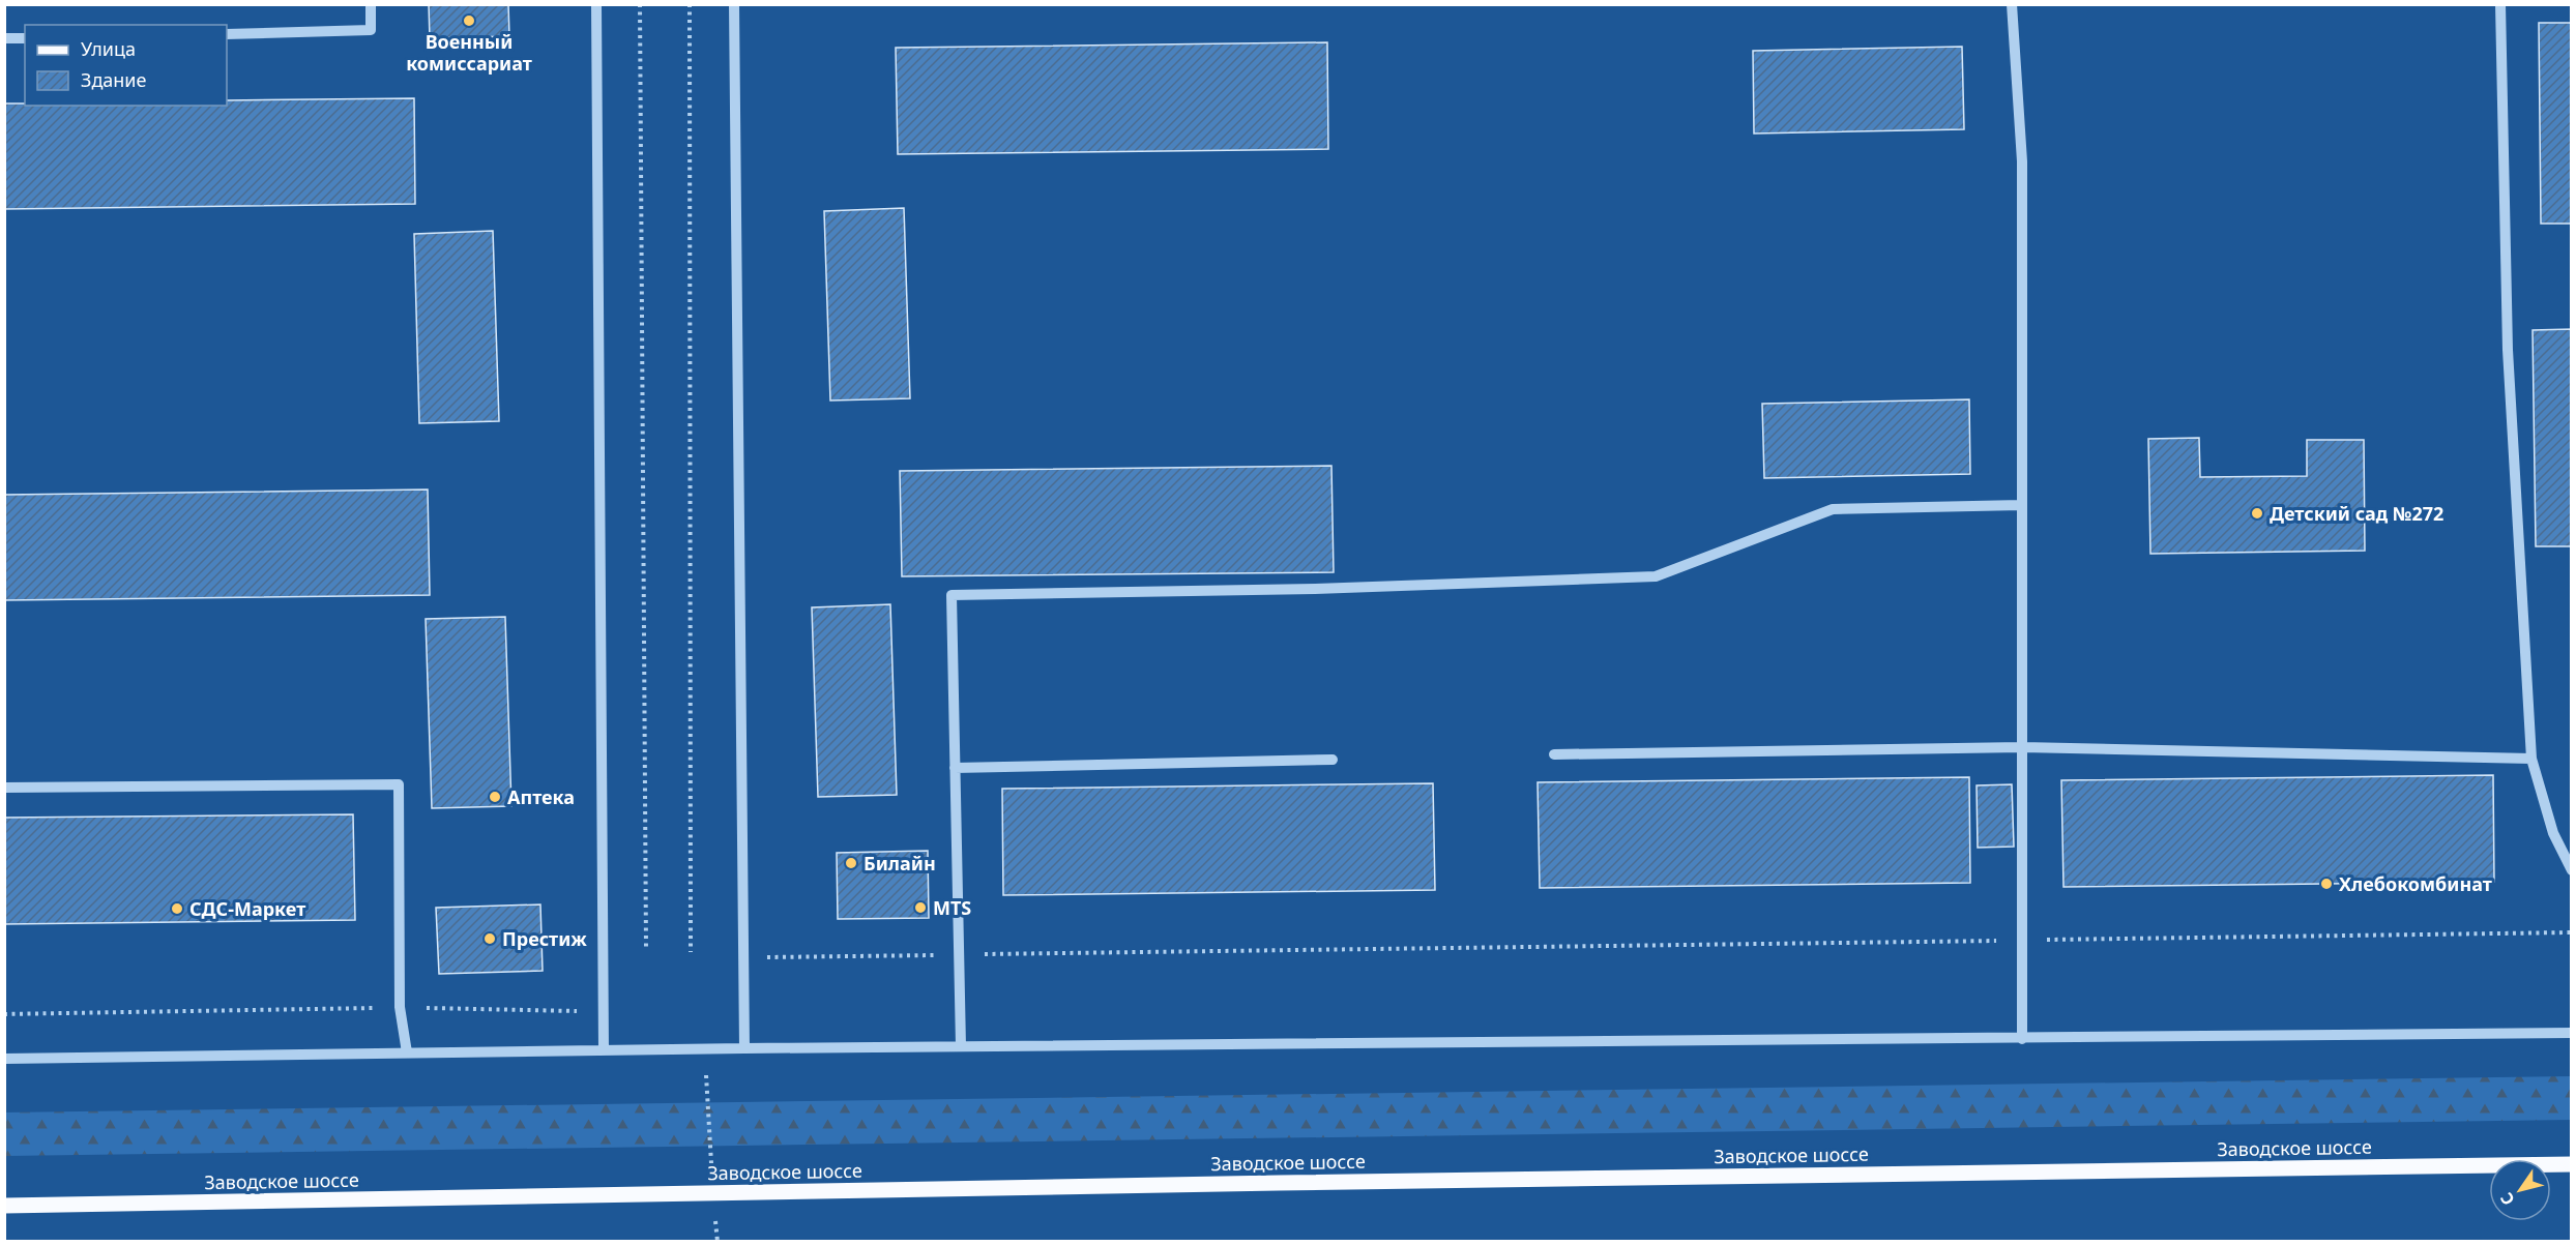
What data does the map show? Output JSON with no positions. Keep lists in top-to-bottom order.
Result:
{
  "streets": {
    "main road": ["Заводское шоссе"]
  },
  "places": [
    "Военный комиссариат",
    "Детский сад №272",
    "Аптека",
    "Билайн",
    "Хлебокомбинат",
    "MTS",
    "СДС-Маркет",
    "Престиж"
  ],
  "legend": ["Улица", "Здание"],
  "north": "bottom left"
}
